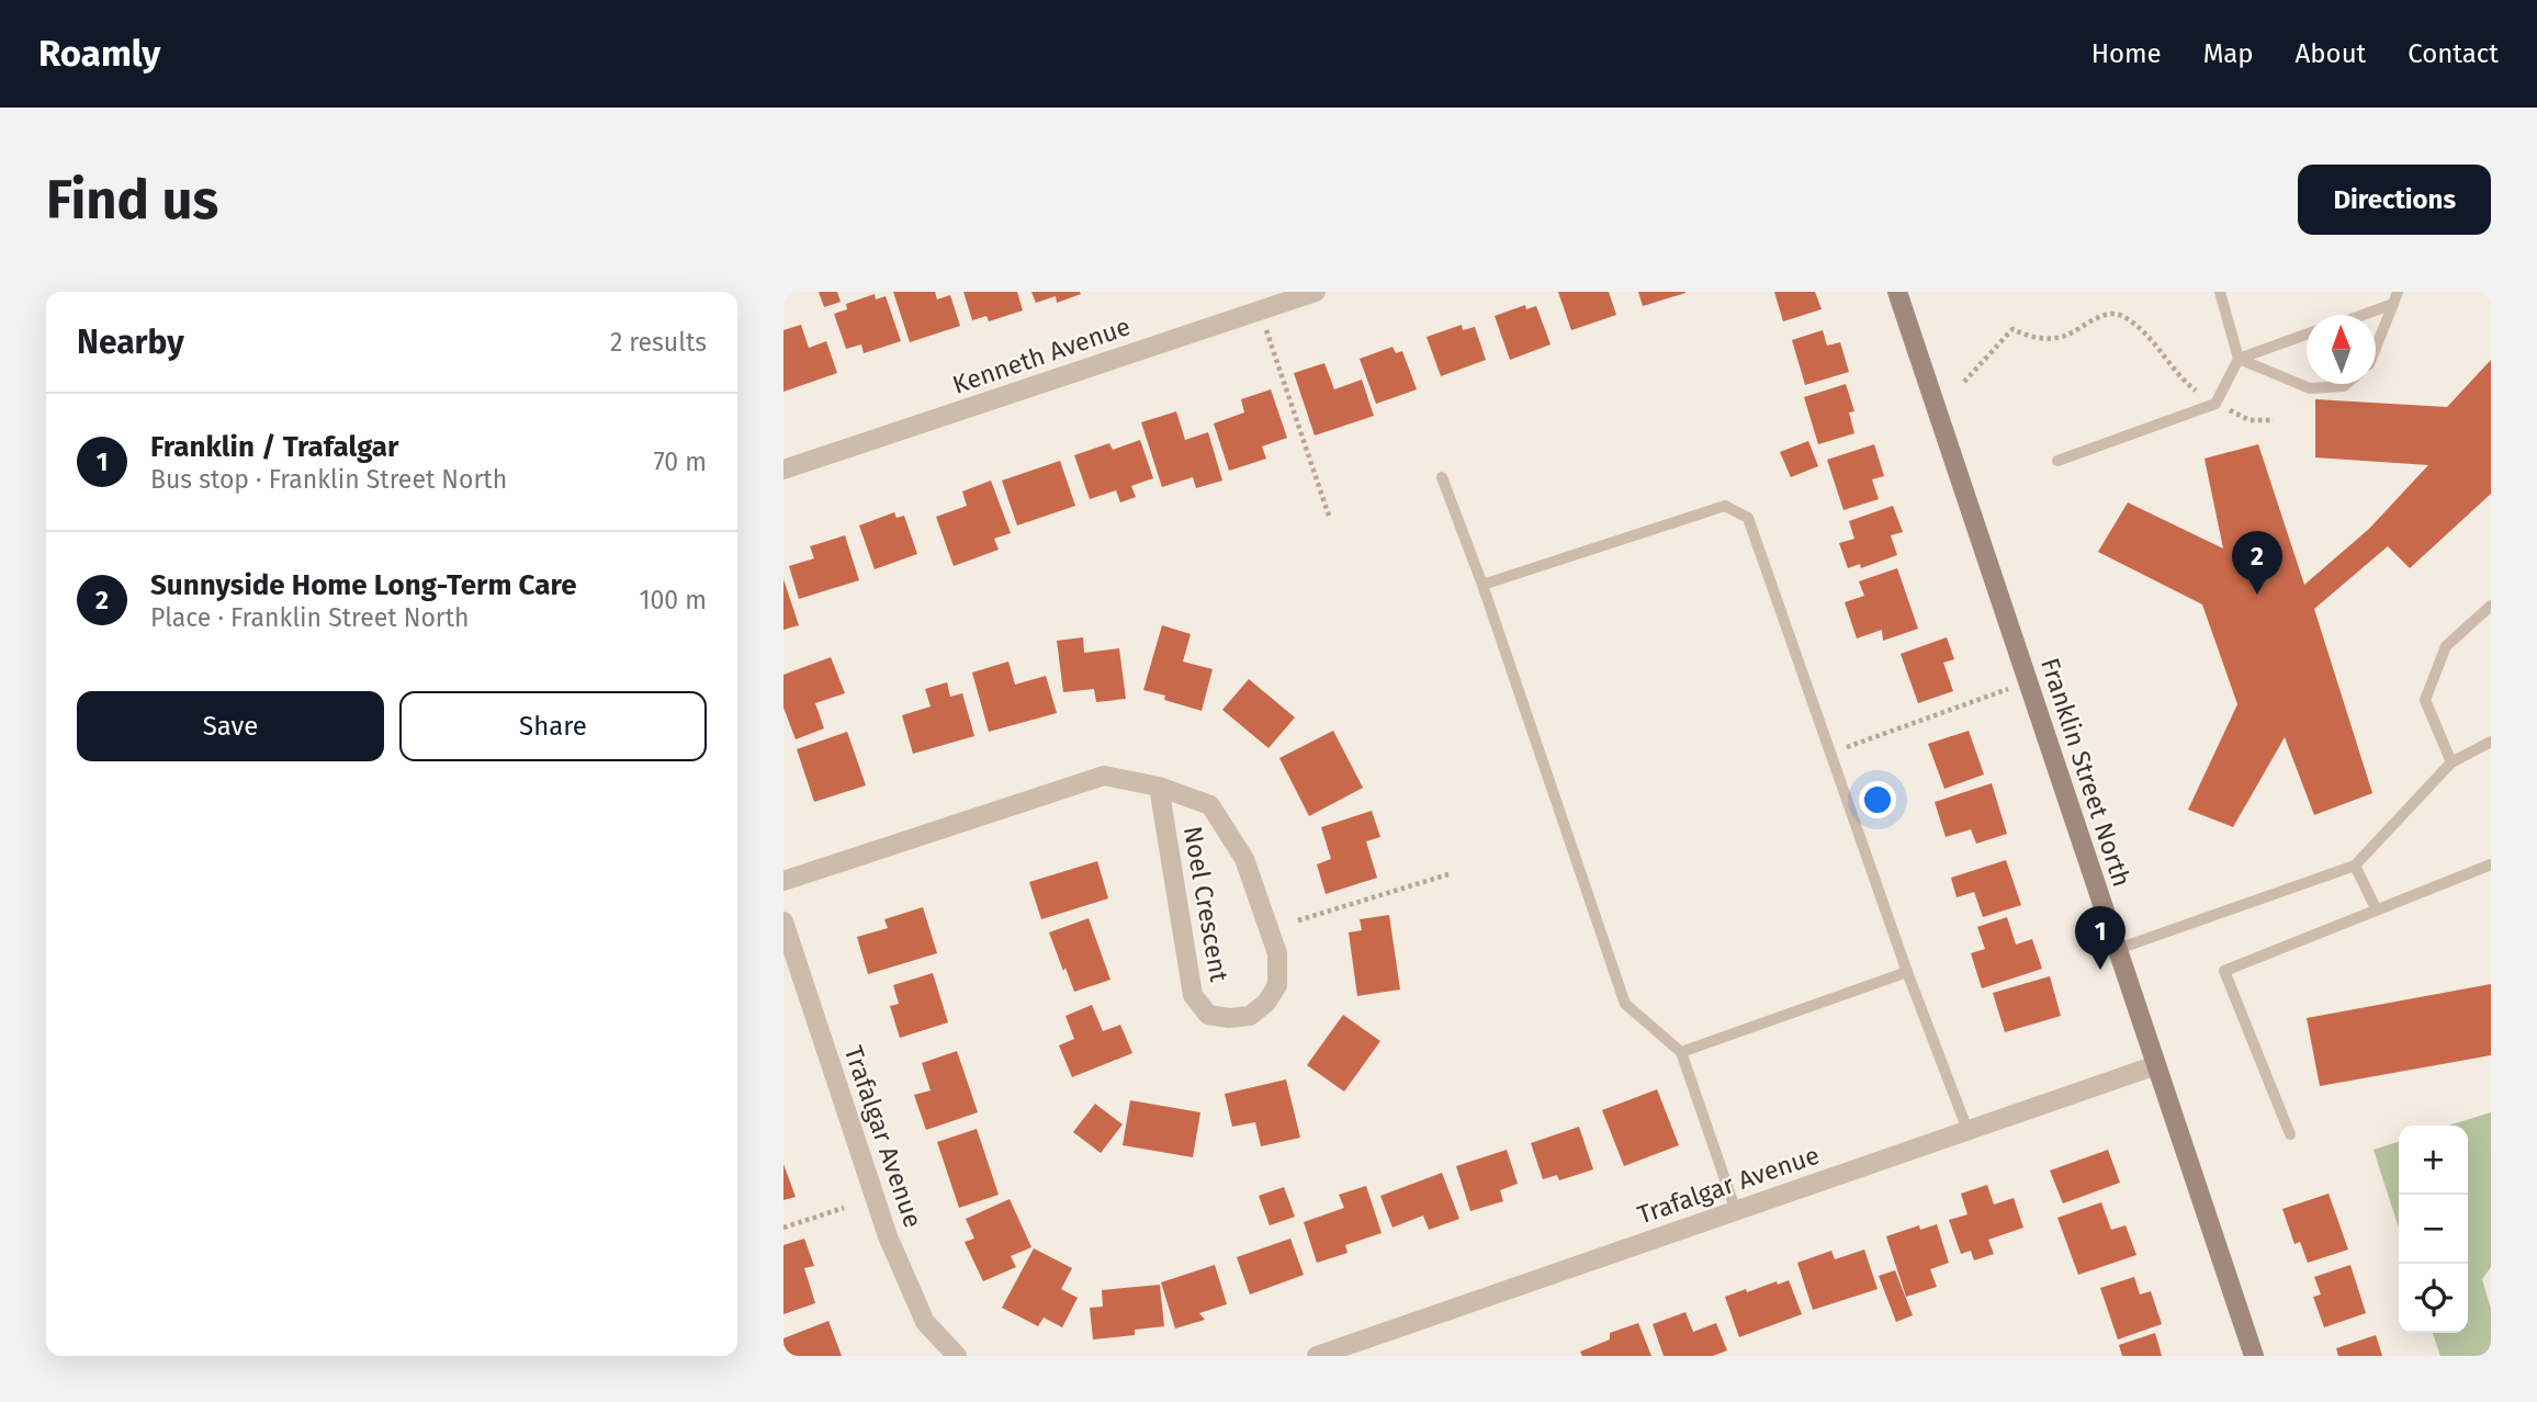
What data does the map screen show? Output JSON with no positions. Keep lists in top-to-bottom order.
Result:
{
  "streets": {
    "street": [
      "Kenneth Avenue",
      "Franklin Street North",
      "Noel Crescent",
      "Trafalgar Avenue"
    ]
  },
  "crossings": [
    ["Franklin Street North", "Trafalgar Avenue"]
  ],
  "north": "top",
  "page": {
    "header": "Roamly",
    "nav": [
      "Home",
      "Map",
      "About",
      "Contact"
    ],
    "buttons": [
      "Directions",
      ["Save", "Share"]
    ],
    "title": "Find us",
    "heading": ["Nearby", "2 results"],
    "list": [
      {
        "mark": "1",
        "name": "Franklin / Trafalgar",
        "note": "Bus stop · Franklin Street North",
        "value": "70 m"
      },
      {
        "mark": "2",
        "name": "Sunnyside Home Long-Term Care",
        "note": "Place · Franklin Street North",
        "value": "100 m"
      }
    ],
    "pins": ["2", "1"],
    "map_buttons": ["+", "−"]
  }
}
